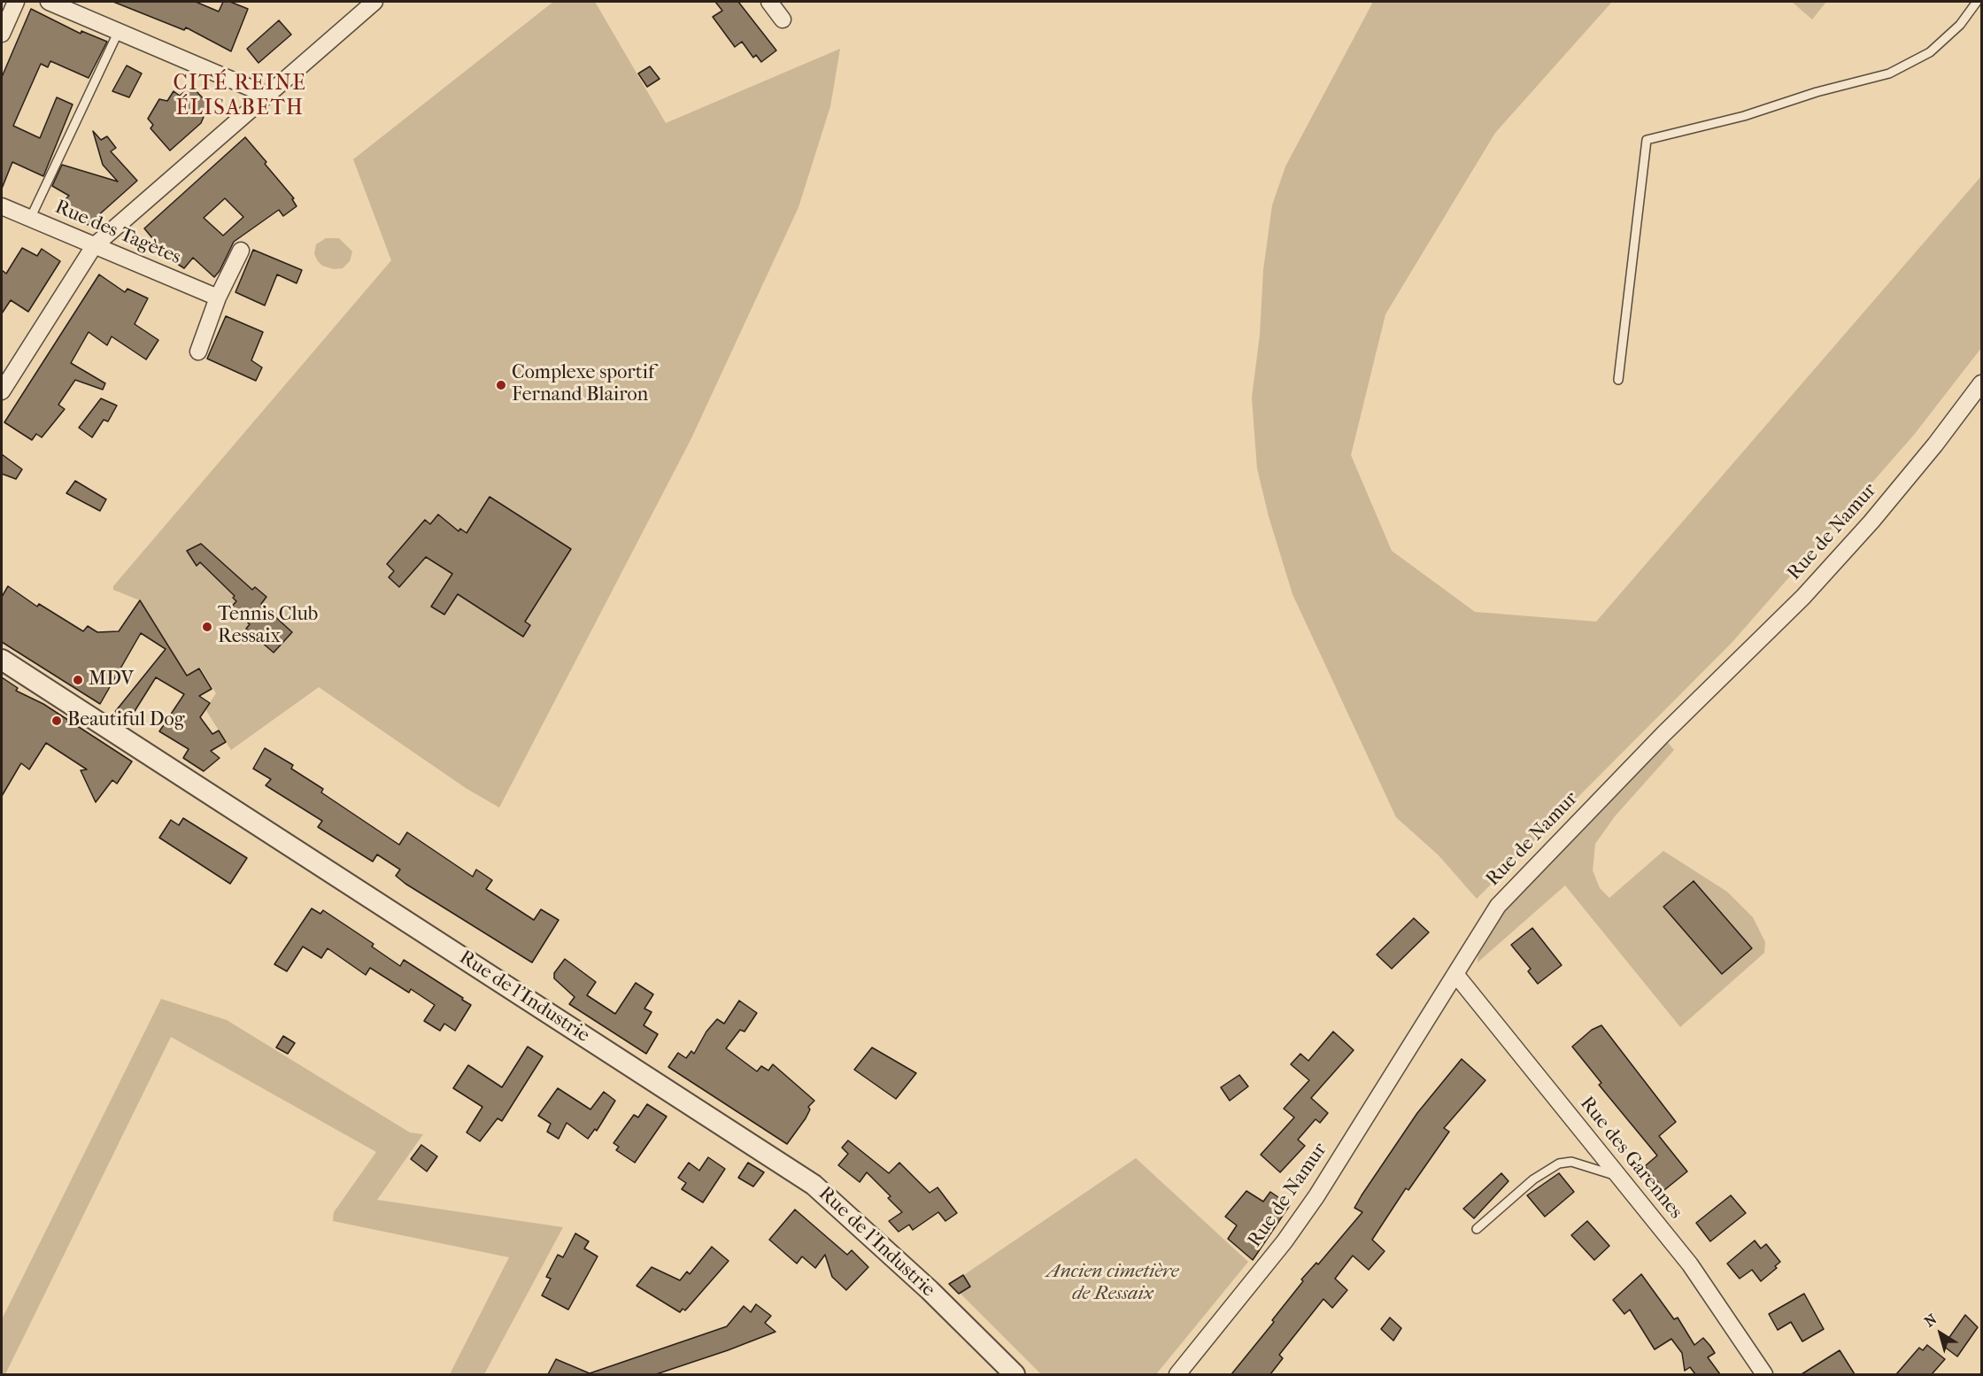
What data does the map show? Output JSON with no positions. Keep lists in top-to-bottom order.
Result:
{
  "streets": {
    "street": [
      "Rue des Tagètes",
      "Rue de Namur",
      "Rue de l'Industrie",
      "Rue des Garennes"
    ]
  },
  "crossings": [
    ["Rue de Namur", "Rue des Garennes"]
  ],
  "districts": ["CITÉ REINE ÉLISABETH"],
  "parks": ["Ancien cimetière de Ressaix"],
  "places": [
    "Complexe sportif Fernand Blairon",
    "Tennis Club Ressaix",
    "MDV",
    "Beautiful Dog"
  ],
  "north": "top left"
}
